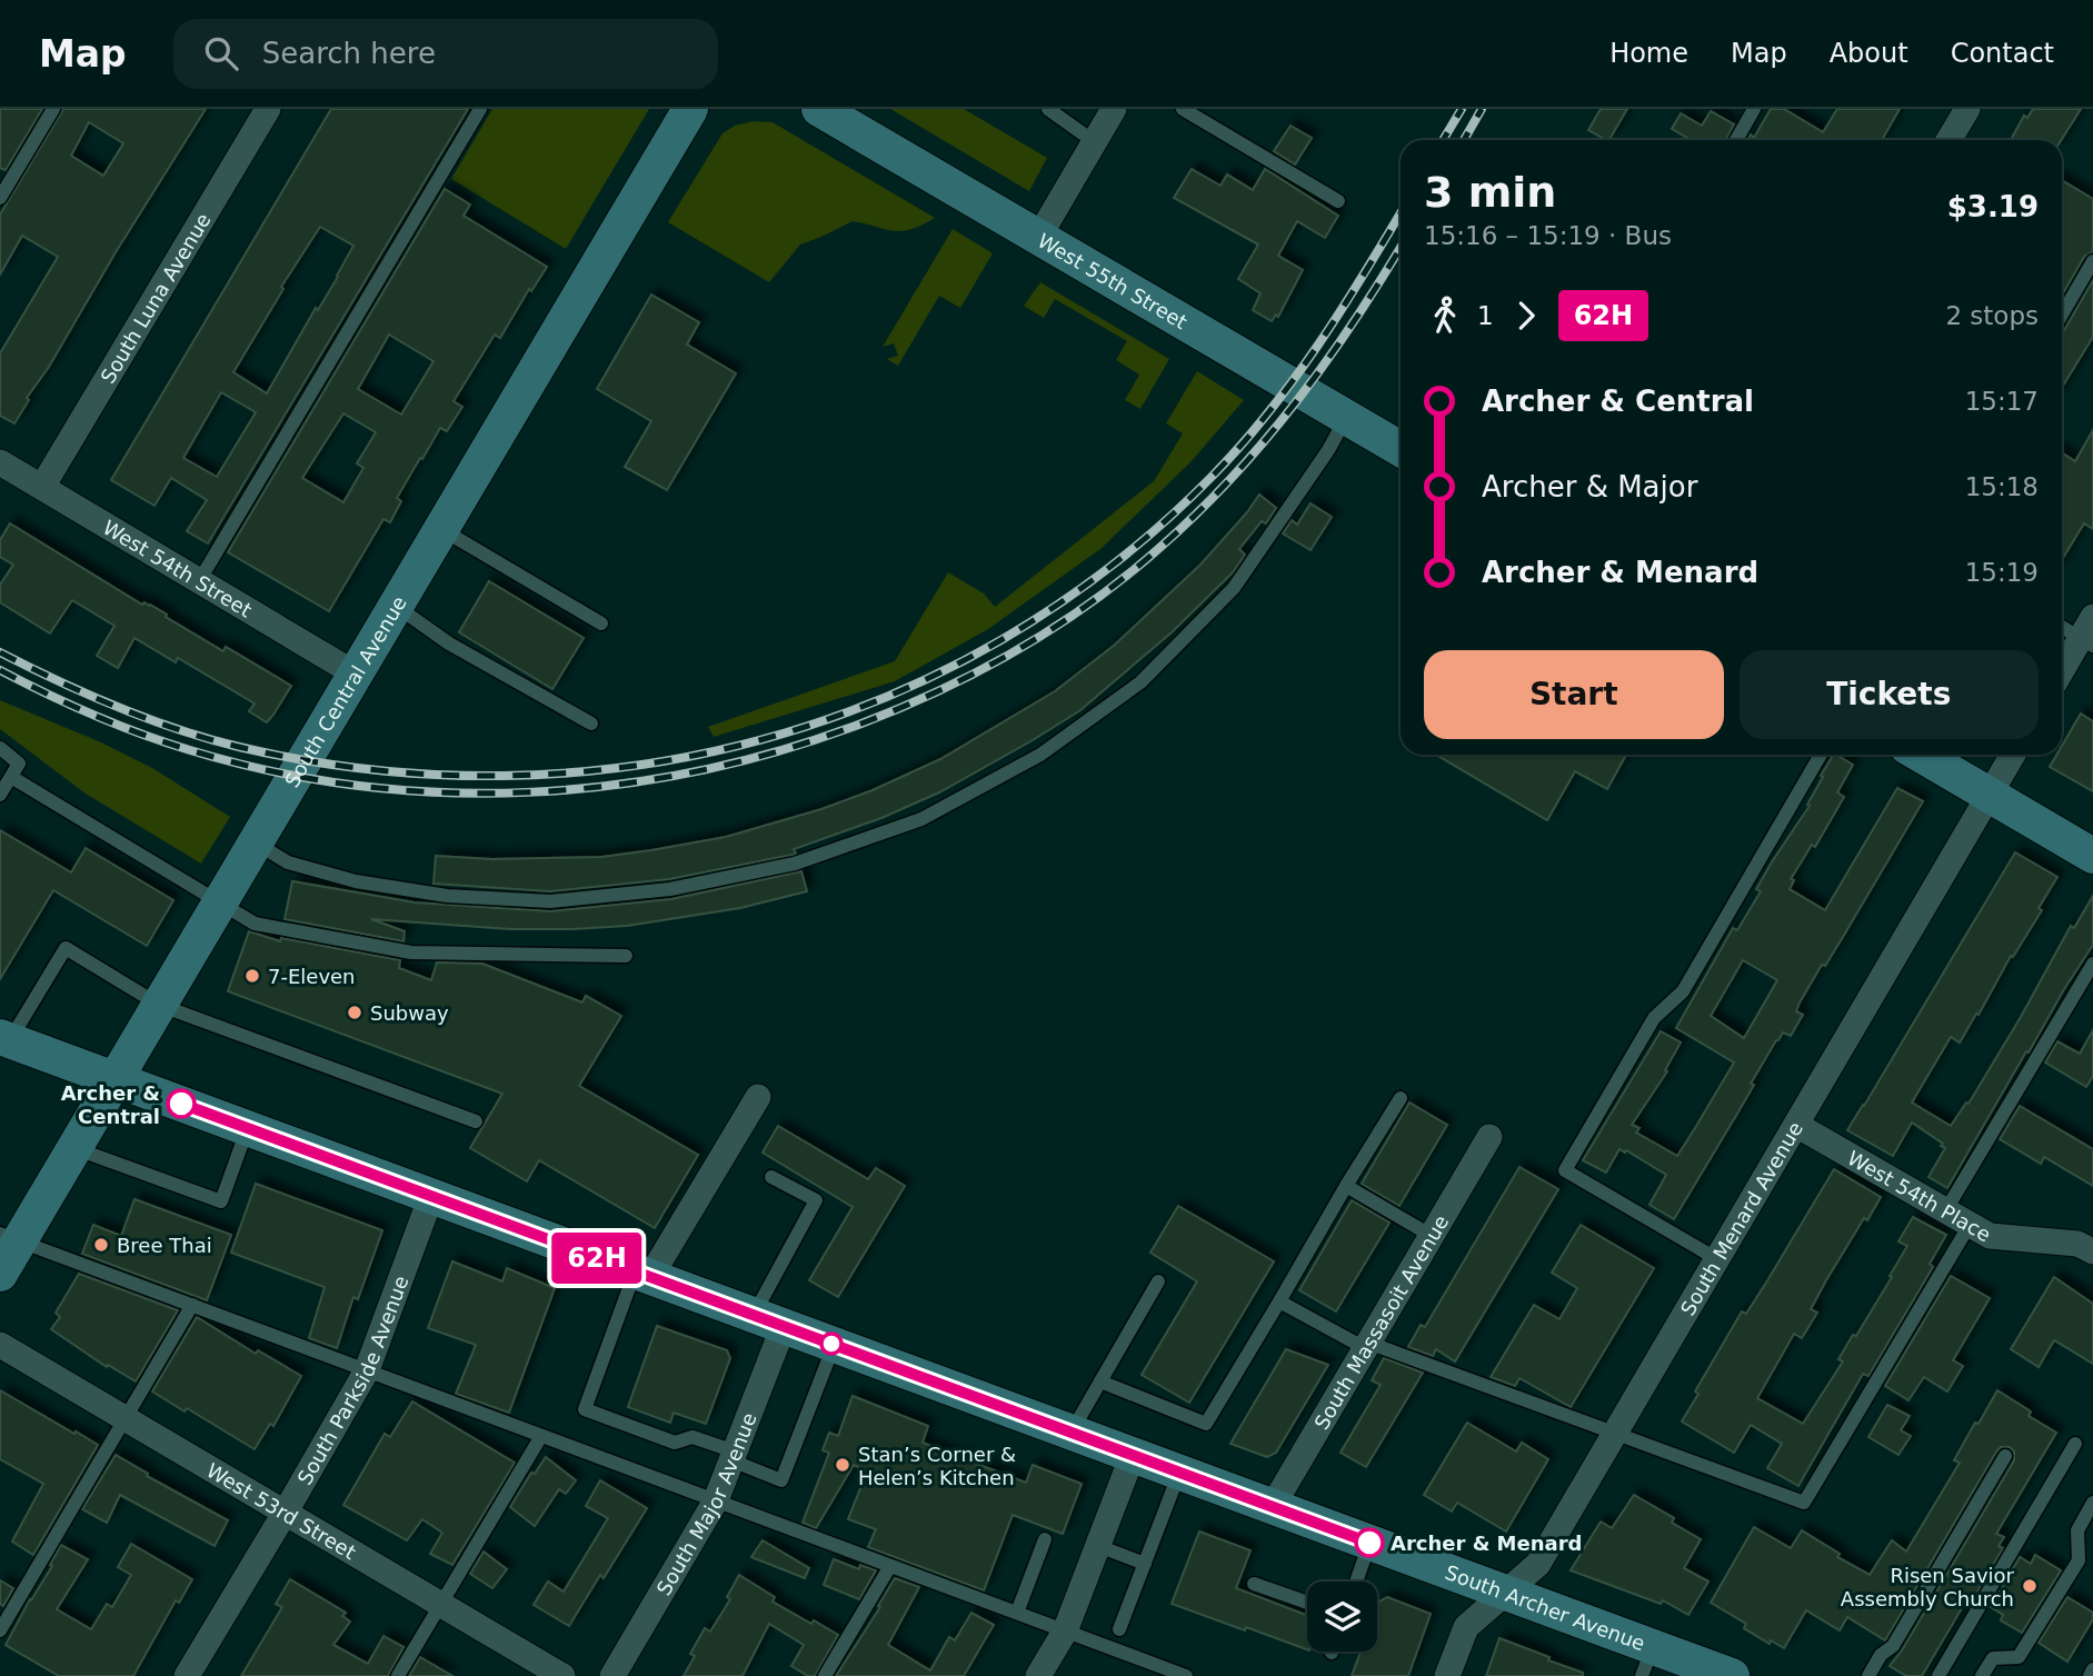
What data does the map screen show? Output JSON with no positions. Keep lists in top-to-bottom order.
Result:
{
  "streets": {
    "main road": ["West 55th Street", "South Central Avenue", "South Archer Avenue"],
    "street": [
      "South Luna Avenue",
      "West 54th Street",
      "West 54th Place",
      "South Menard Avenue",
      "South Massasoit Avenue",
      "South Parkside Avenue",
      "South Major Avenue",
      "West 53rd Street"
    ]
  },
  "crossings": [
    ["South Luna Avenue", "West 54th Street"],
    ["West 54th Street", "South Central Avenue"],
    ["South Central Avenue", "South Archer Avenue"],
    ["West 54th Place", "South Menard Avenue"],
    ["South Menard Avenue", "South Archer Avenue"],
    ["South Massasoit Avenue", "South Archer Avenue"],
    ["South Parkside Avenue", "West 53rd Street"],
    ["South Parkside Avenue", "South Archer Avenue"],
    ["South Major Avenue", "South Archer Avenue"]
  ],
  "places": [
    "7-Eleven",
    "Subway",
    "Archer & Central",
    "Bree Thai",
    "Stan’s Corner & Helen’s Kitchen",
    "Archer & Menard",
    "Risen Savior Assembly Church"
  ],
  "lines": ["bus line 62H"],
  "page": {
    "header": "Map",
    "search": "Search here",
    "nav": [
      "Home",
      "Map",
      "About",
      "Contact"
    ],
    "on_map": "62H",
    "heading": ["3 min", "15:16 – 15:19 · Bus", "$3.19"],
    "legs": ["1", "62H", "2 stops"],
    "list": [
      {
        "name": "Archer & Central",
        "value": "15:17"
      },
      {
        "name": "Archer & Major",
        "value": "15:18"
      },
      {
        "name": "Archer & Menard",
        "value": "15:19"
      }
    ],
    "buttons": ["Start", "Tickets"]
  }
}
